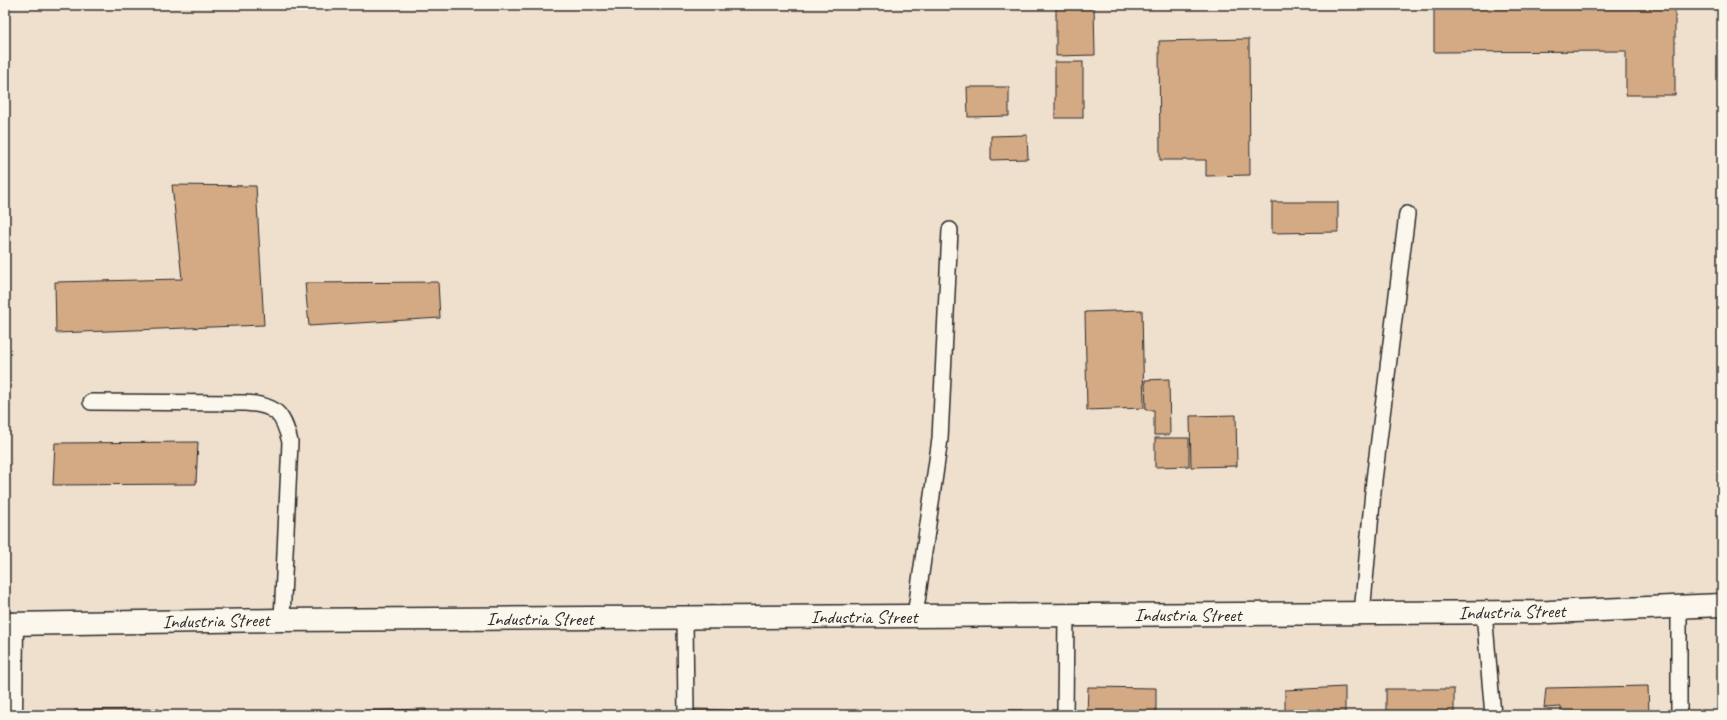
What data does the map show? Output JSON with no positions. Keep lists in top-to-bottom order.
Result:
{
  "streets": {
    "street": ["Industria Street"]
  }
}
